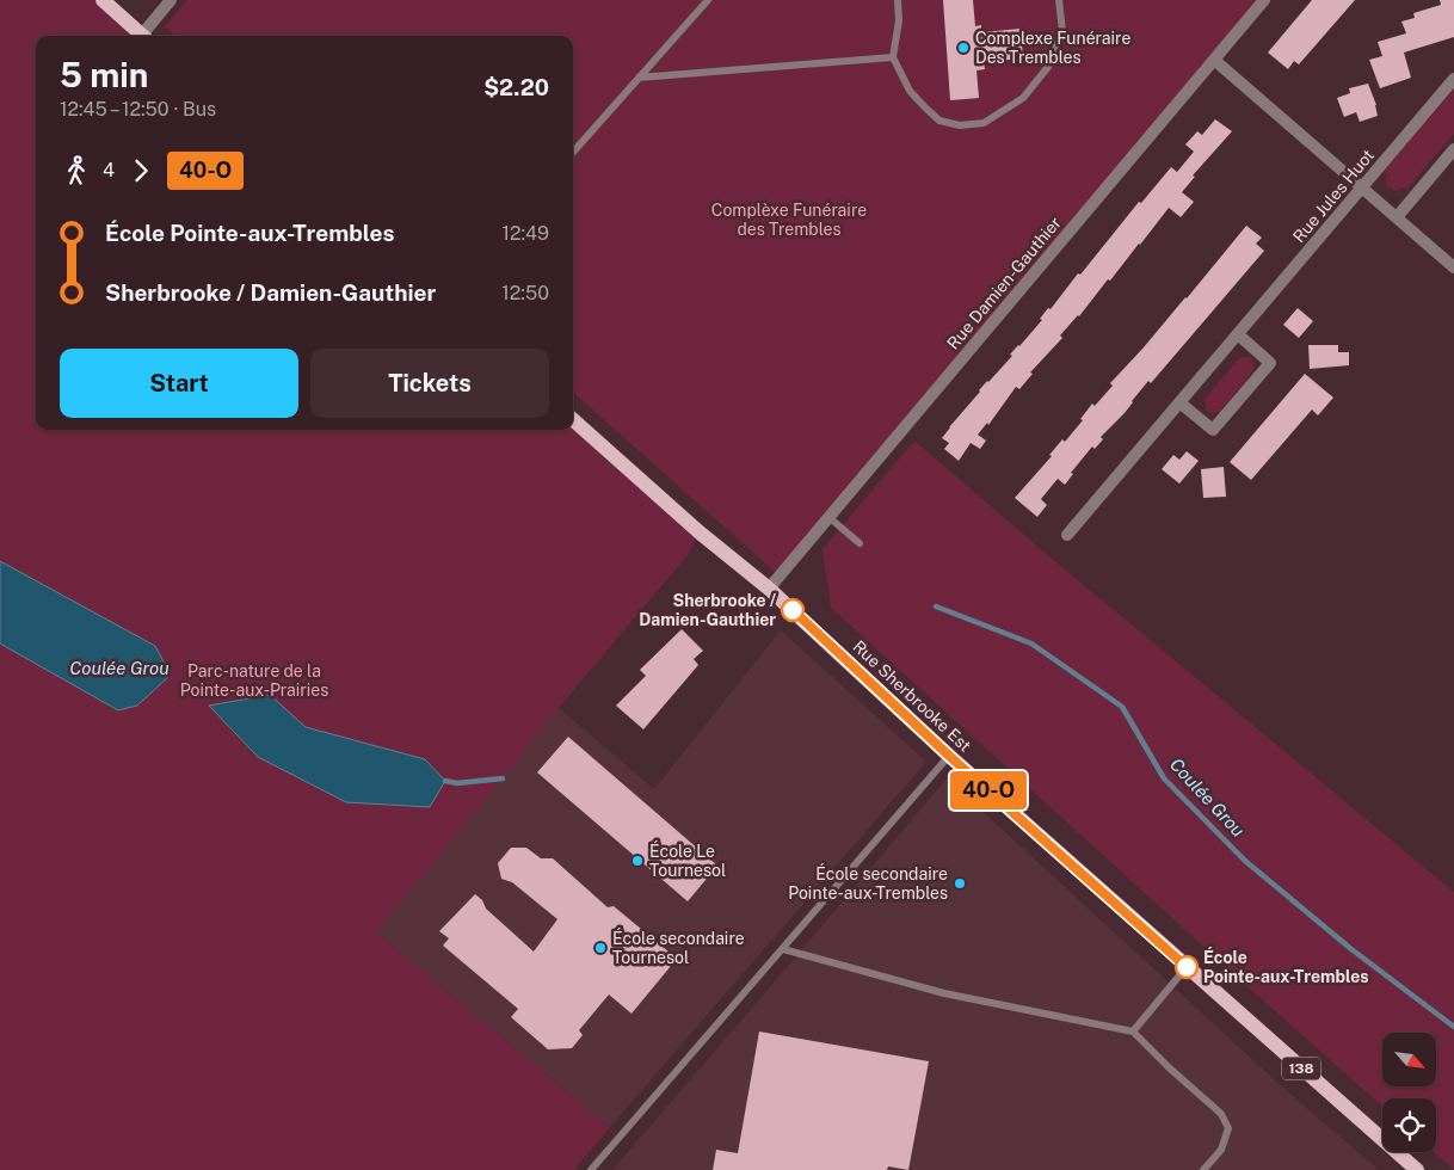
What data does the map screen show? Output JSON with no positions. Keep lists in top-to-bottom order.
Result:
{
  "streets": {
    "main road": ["Rue Sherbrooke Est", "138"],
    "street": ["Rue Jules Huot", "Rue Damien-Gauthier"]
  },
  "crossings": [
    ["Rue Damien-Gauthier", "Rue Sherbrooke Est"]
  ],
  "water": ["Coulée Grou"],
  "parks": ["Complèxe Funéraire des Trembles", "Parc-nature de la Pointe-aux-Prairies"],
  "places": [
    "Complexe Funéraire Des Trembles",
    "Sherbrooke / Damien-Gauthier",
    "École Le Tournesol",
    "École secondaire Pointe-aux-Trembles",
    "École secondaire Tournesol",
    "École Pointe-aux-Trembles"
  ],
  "lines": ["bus line 40-O"],
  "north": "bottom right",
  "page": {
    "on_map": "40-O",
    "heading": ["5 min", "12:45 – 12:50 · Bus", "$2.20"],
    "legs": ["4", "40-O"],
    "list": [
      {
        "name": "École Pointe-aux-Trembles",
        "value": "12:49"
      },
      {
        "name": "Sherbrooke / Damien-Gauthier",
        "value": "12:50"
      }
    ],
    "buttons": ["Start", "Tickets"]
  }
}
